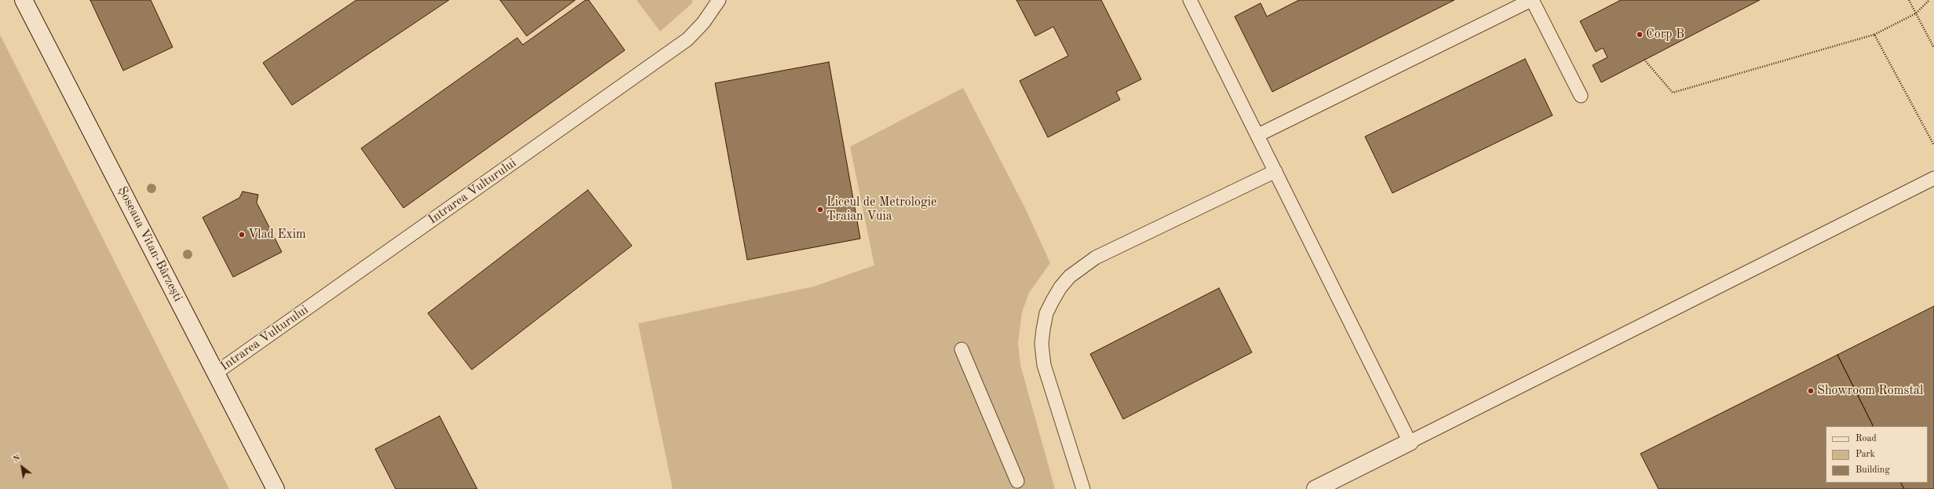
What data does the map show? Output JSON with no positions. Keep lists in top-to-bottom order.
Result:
{
  "streets": {
    "main road": ["Șoseaua Vitan-Bârzești"],
    "lane": ["Intrarea Vulturului"]
  },
  "crossings": [
    ["Intrarea Vulturului", "Șoseaua Vitan-Bârzești"]
  ],
  "places": [
    "Corp B",
    "Liceul de Metrologie Traian Vuia",
    "Vlad Exim",
    "Showroom Romstal"
  ],
  "legend": ["Road", "Park", "Building"],
  "north": "top left"
}
